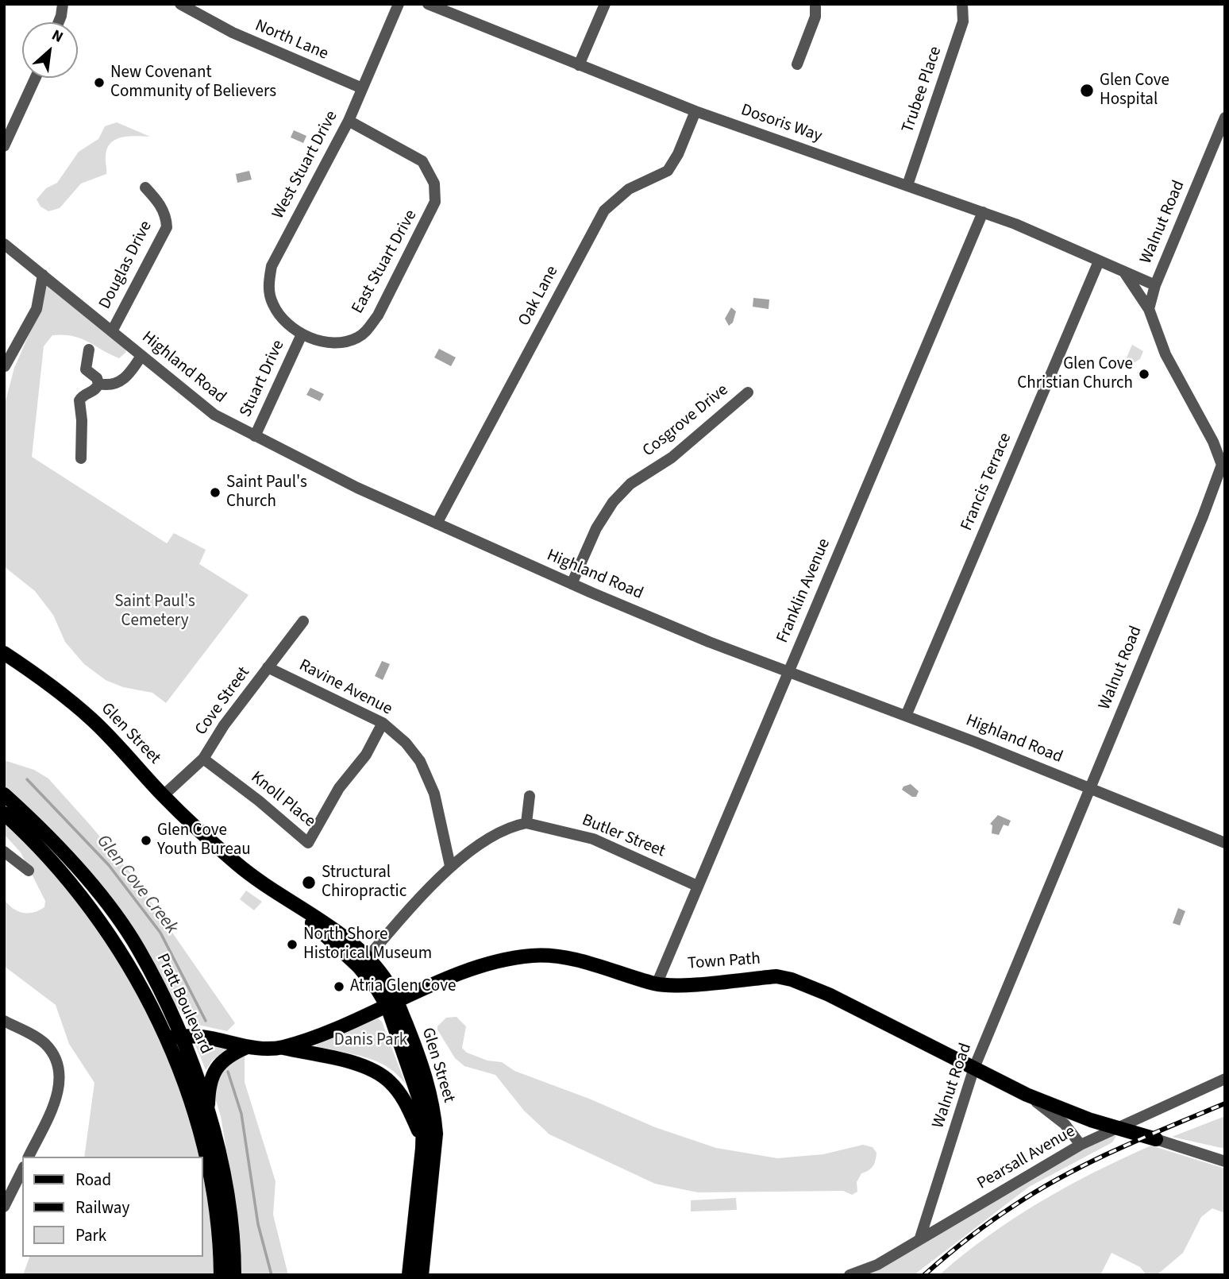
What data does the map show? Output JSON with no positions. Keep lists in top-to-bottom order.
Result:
{
  "streets": {
    "main road": ["Glen Street", "Town Path", "Pratt Boulevard"],
    "street": [
      "North Lane",
      "Trubee Place",
      "Dosoris Way",
      "West Stuart Drive",
      "Walnut Road",
      "East Stuart Drive",
      "Douglas Drive",
      "Oak Lane",
      "Highland Road",
      "Stuart Drive",
      "Cosgrove Drive",
      "Francis Terrace",
      "Franklin Avenue",
      "Ravine Avenue",
      "Cove Street",
      "Knoll Place",
      "Butler Street",
      "Pearsall Avenue"
    ]
  },
  "crossings": [
    ["North Lane", "West Stuart Drive"],
    ["Trubee Place", "Dosoris Way"],
    ["Dosoris Way", "Walnut Road"],
    ["Dosoris Way", "Oak Lane"],
    ["Dosoris Way", "Francis Terrace"],
    ["Dosoris Way", "Franklin Avenue"],
    ["West Stuart Drive", "East Stuart Drive"],
    ["West Stuart Drive", "Stuart Drive"],
    ["Walnut Road", "Highland Road"],
    ["Walnut Road", "Town Path"],
    ["Walnut Road", "Pearsall Avenue"],
    ["East Stuart Drive", "Stuart Drive"],
    ["Douglas Drive", "Highland Road"],
    ["Oak Lane", "Highland Road"],
    ["Highland Road", "Stuart Drive"],
    ["Highland Road", "Cosgrove Drive"],
    ["Highland Road", "Francis Terrace"],
    ["Highland Road", "Franklin Avenue"],
    ["Franklin Avenue", "Butler Street"],
    ["Franklin Avenue", "Town Path"],
    ["Ravine Avenue", "Cove Street"],
    ["Ravine Avenue", "Knoll Place"],
    ["Cove Street", "Glen Street"],
    ["Cove Street", "Knoll Place"],
    ["Glen Street", "Town Path"],
    ["Town Path", "Pratt Boulevard"],
    ["Town Path", "Pearsall Avenue"]
  ],
  "water": ["Glen Cove Creek"],
  "parks": ["Saint Paul's Cemetery", "Danis Park"],
  "places": [
    "New Covenant Community of Believers",
    "Glen Cove Hospital",
    "Glen Cove Christian Church",
    "Saint Paul's Church",
    "Glen Cove Youth Bureau",
    "Structural Chiropractic",
    "North Shore Historical Museum",
    "Atria Glen Cove"
  ],
  "legend": ["Road", "Railway", "Park"],
  "north": "top right"
}
